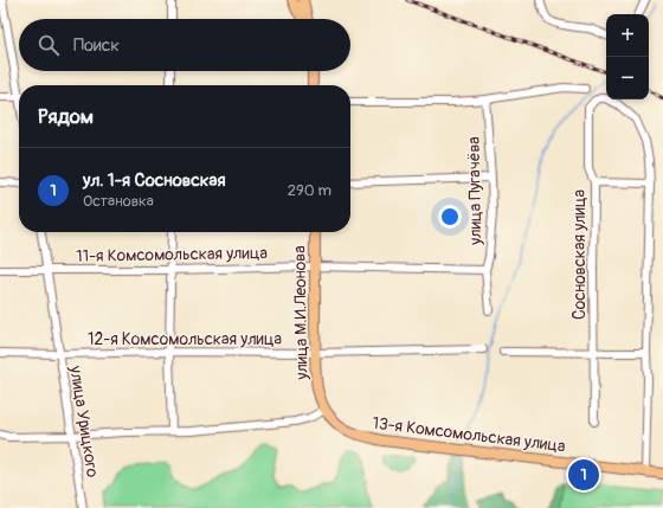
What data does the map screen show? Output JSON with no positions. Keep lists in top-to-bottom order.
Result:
{
  "streets": {
    "main road": ["улица М.И.Леонова", "13-я Комсомольская улица"],
    "street": [
      "улица Пугачёва",
      "11-я Комсомольская улица",
      "Сосновская улица",
      "12-я Комсомольская улица",
      "улица Урицкого"
    ]
  },
  "crossings": [
    ["улица Пугачёва", "11-я Комсомольская улица"],
    ["11-я Комсомольская улица", "улица М.И.Леонова"],
    ["11-я Комсомольская улица", "улица Урицкого"],
    ["улица М.И.Леонова", "12-я Комсомольская улица"],
    ["улица М.И.Леонова", "13-я Комсомольская улица"],
    ["12-я Комсомольская улица", "улица Урицкого"]
  ],
  "page": {
    "map_buttons": ["+", "−"],
    "search": "Поиск",
    "heading": "Рядом",
    "list": [
      {
        "mark": "1",
        "name": "ул. 1-я Сосновская",
        "note": "Остановка",
        "value": "290 m"
      }
    ],
    "pins": "1"
  }
}
